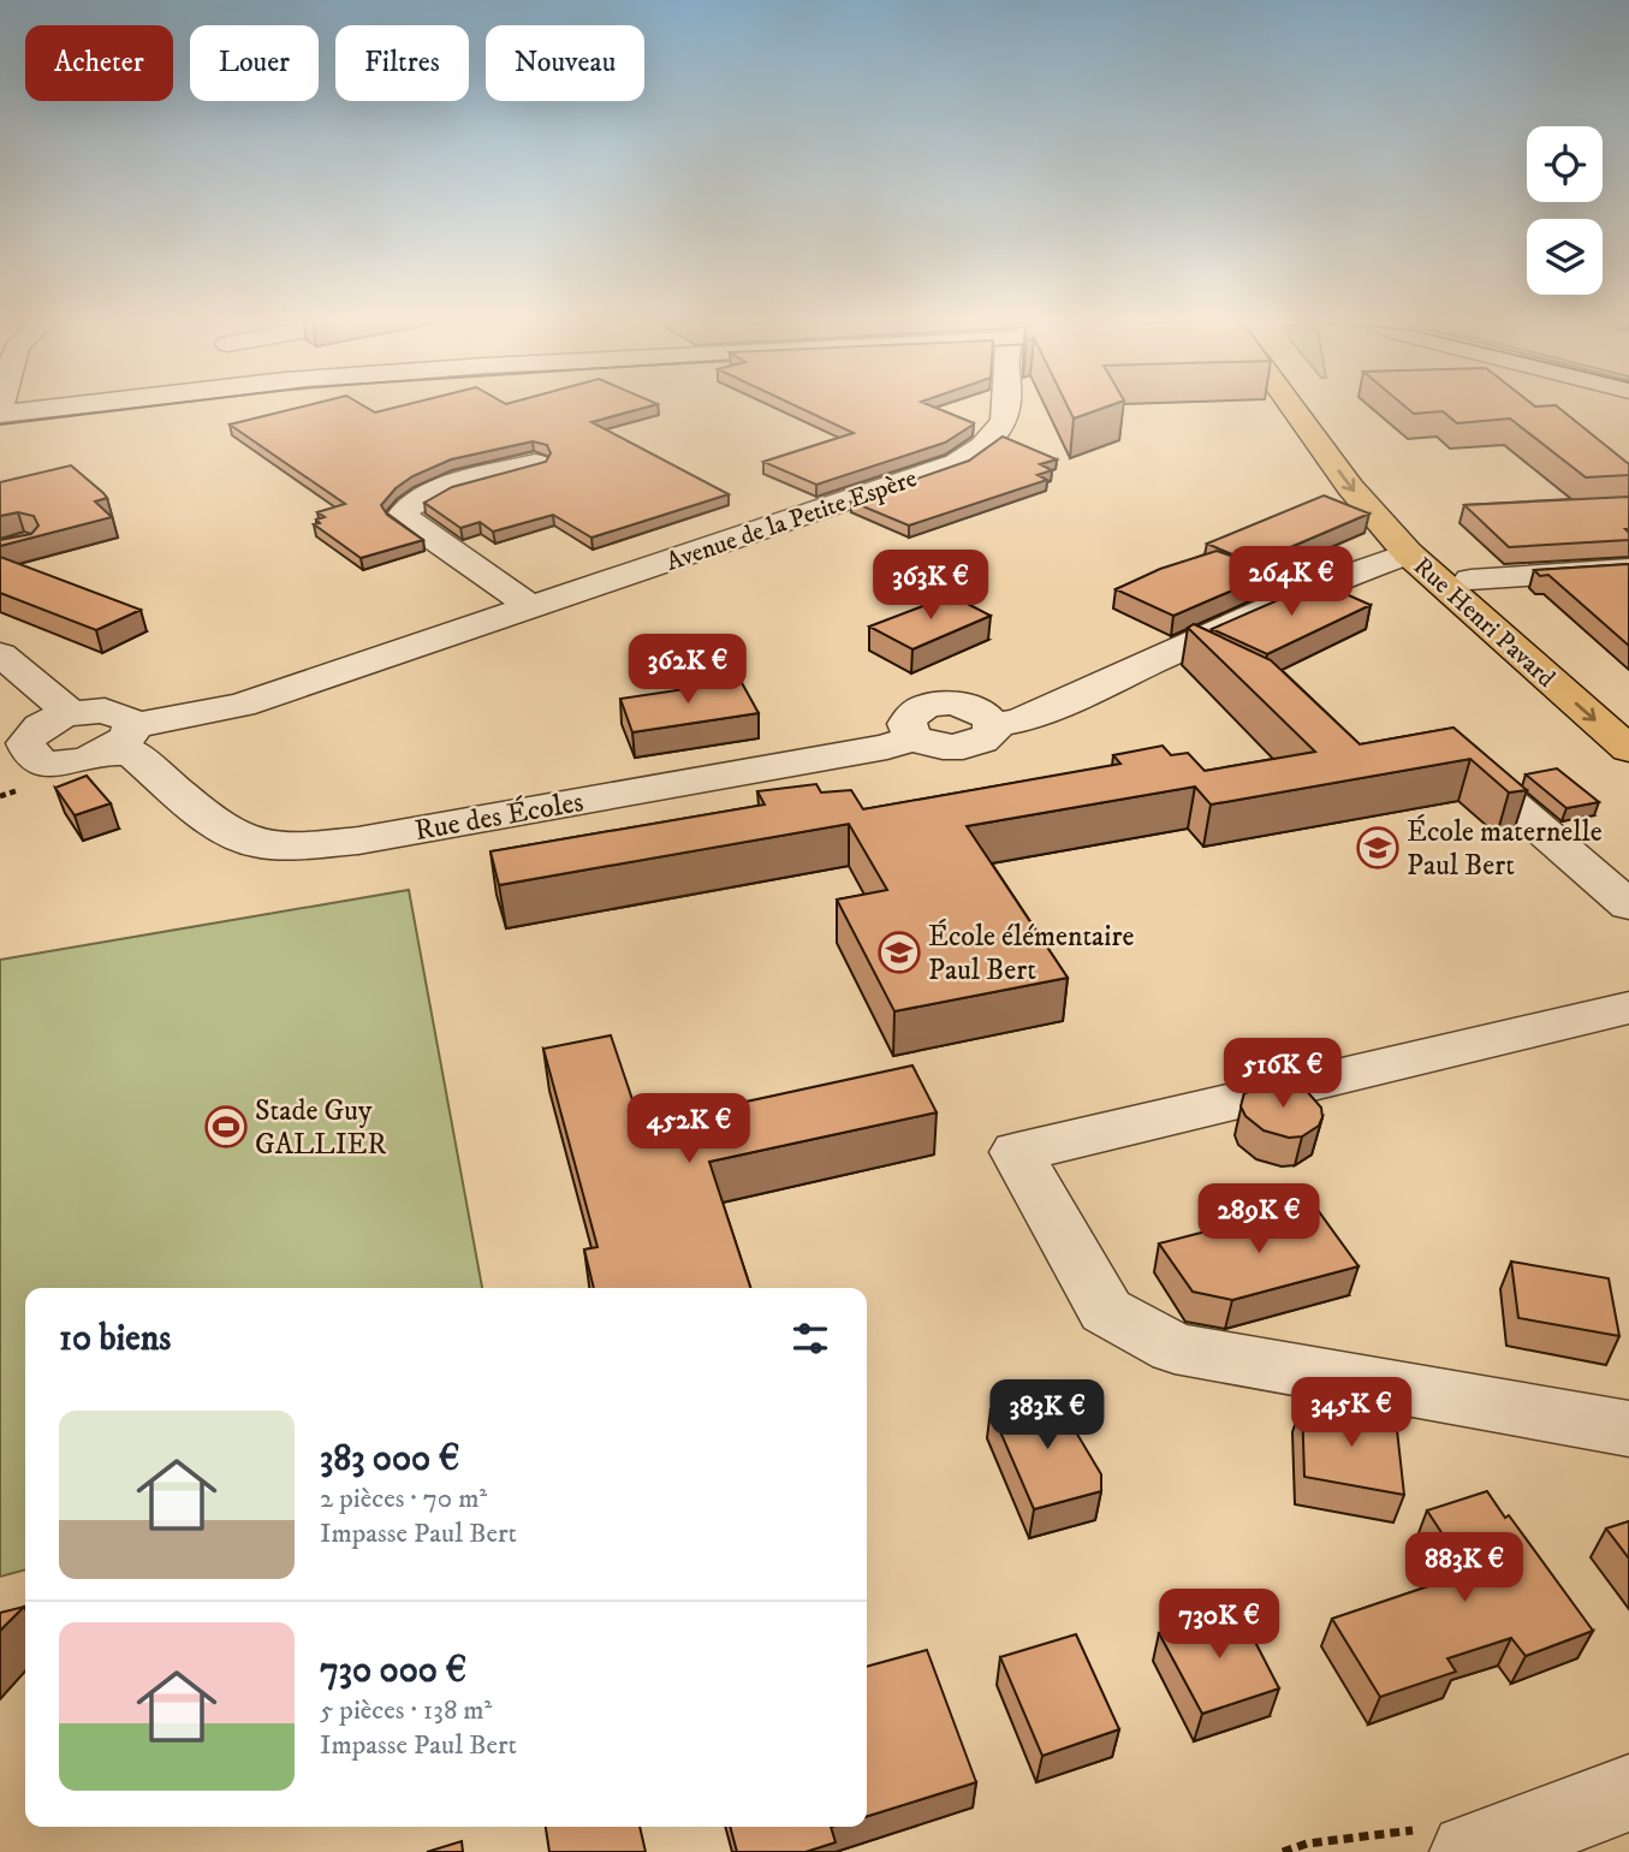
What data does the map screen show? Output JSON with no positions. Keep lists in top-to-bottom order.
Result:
{
  "streets": {
    "main road": ["Rue Henri Pavard"],
    "street": ["Avenue de la Petite Espère", "Rue des Écoles"]
  },
  "crossings": [
    ["Avenue de la Petite Espère", "Rue des Écoles"],
    ["Rue Henri Pavard", "Rue des Écoles"]
  ],
  "places": {
    "school or university": ["École maternelle Paul Bert", "École élémentaire Paul Bert"],
    "sports": ["Stade Guy GALLIER"]
  },
  "page": {
    "chip": [
      "Acheter",
      "Louer",
      "Filtres",
      "Nouveau"
    ],
    "price": [
      "264K €",
      "363K €",
      "362K €",
      "516K €",
      "452K €",
      "289K €",
      "345K €",
      "383K €",
      "883K €",
      "730K €"
    ],
    "heading": "10 biens",
    "list": [
      {
        "name": "383 000 €",
        "note": "2 pièces · 70 m² · Impasse Paul Bert"
      },
      {
        "name": "730 000 €",
        "note": "5 pièces · 138 m² · Impasse Paul Bert"
      }
    ]
  }
}
